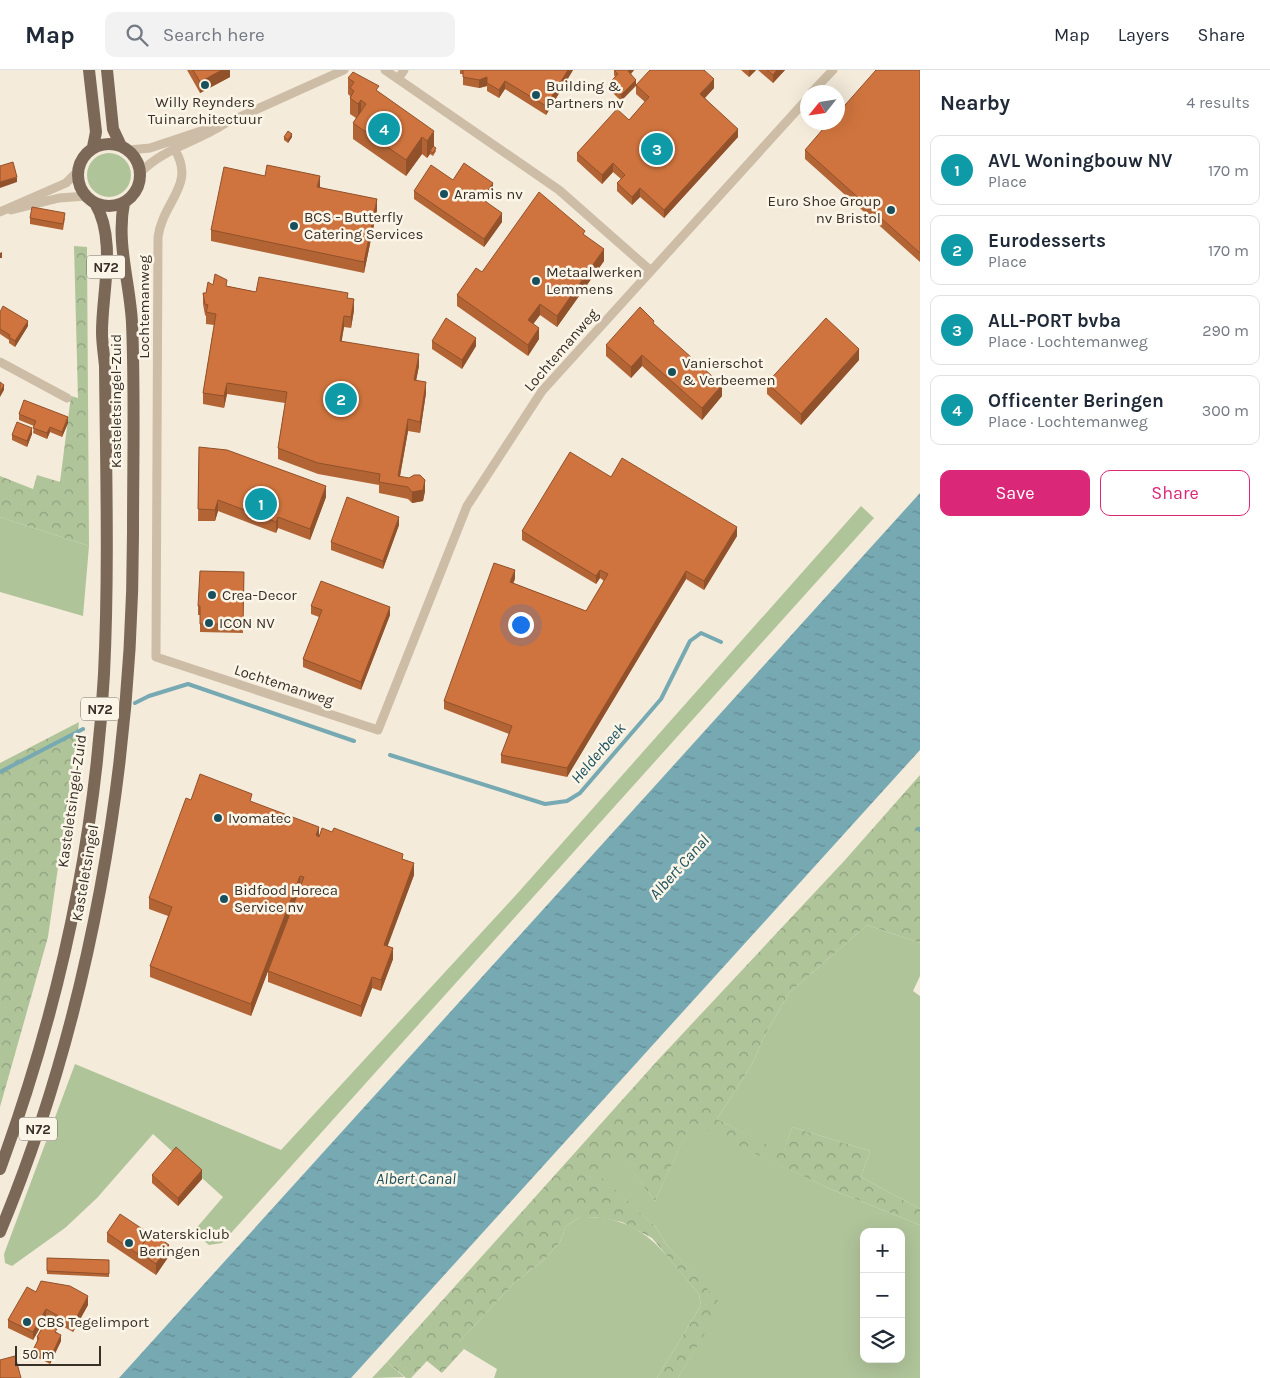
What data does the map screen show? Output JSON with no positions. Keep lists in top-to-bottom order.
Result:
{
  "streets": {
    "main road": ["N72", "Kasteletsingel-Zuid", "Kasteletsingel"],
    "street": ["Lochtemanweg"]
  },
  "crossings": [
    ["N72", "Kasteletsingel-Zuid"],
    ["Kasteletsingel-Zuid", "Kasteletsingel"]
  ],
  "water": ["Helderbeek", "Albert Canal"],
  "places": [
    "Willy Reynders Tuinarchitectuur",
    "Building & Partners nv",
    "Aramis nv",
    "Euro Shoe Group nv Bristol",
    "BCS - Butterfly Catering Services",
    "Metaalwerken Lemmens",
    "Vanierschot & Verbeemen",
    "Crea-Decor",
    "ICON NV",
    "Ivomatec",
    "Bidfood Horeca Service nv",
    "Waterskiclub Beringen",
    "CBS Tegelimport"
  ],
  "scale_bar": "50 m",
  "north": "bottom left",
  "page": {
    "header": "Map",
    "search": "Search here",
    "nav": ["Map", "Layers", "Share"],
    "heading": ["Nearby", "4 results"],
    "pins": [
      "4",
      "3",
      "2",
      "1"
    ],
    "list": [
      {
        "mark": "1",
        "name": "AVL Woningbouw NV",
        "note": "Place",
        "value": "170 m"
      },
      {
        "mark": "2",
        "name": "Eurodesserts",
        "note": "Place",
        "value": "170 m"
      },
      {
        "mark": "3",
        "name": "ALL-PORT bvba",
        "note": "Place · Lochtemanweg",
        "value": "290 m"
      },
      {
        "mark": "4",
        "name": "Officenter Beringen",
        "note": "Place · Lochtemanweg",
        "value": "300 m"
      }
    ],
    "buttons": ["Save", "Share"],
    "map_buttons": ["+", "−"],
    "scale": "50 m"
  }
}
